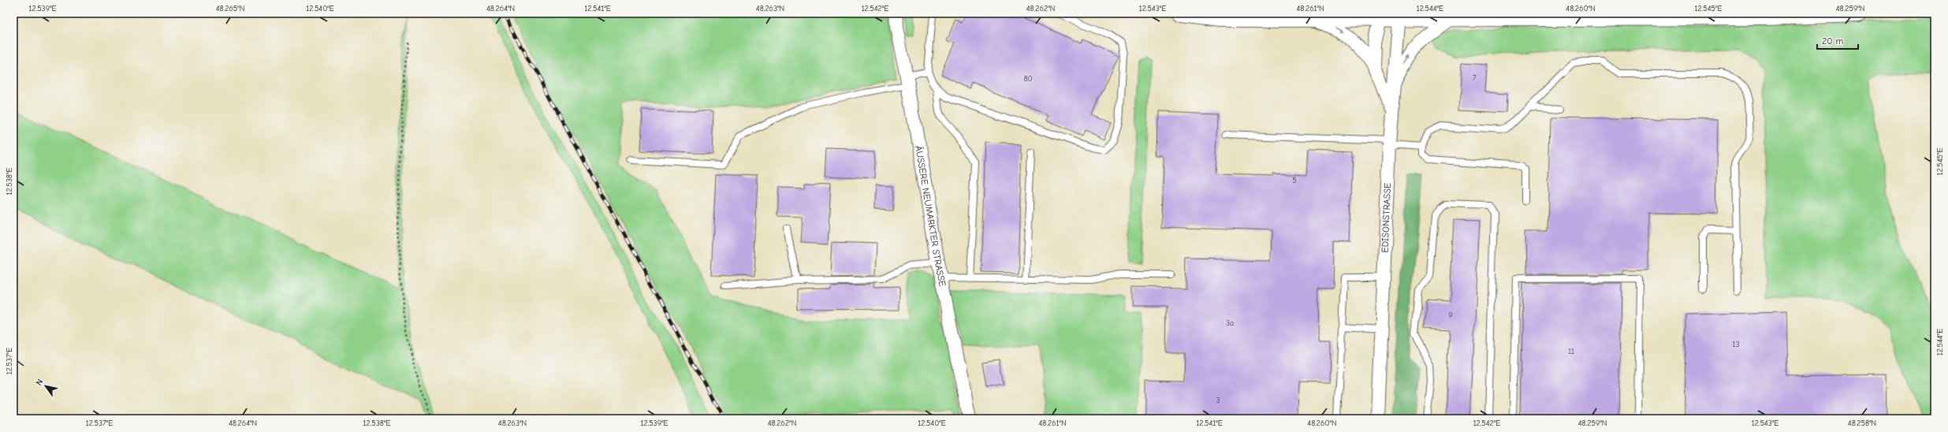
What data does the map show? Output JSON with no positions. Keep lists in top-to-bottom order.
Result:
{
  "streets": {
    "street": ["ÄUSSERE NEUMARKTER STRASSE", "EDISONSTRASSE"]
  },
  "house_numbers": [
    "7",
    "80",
    "5",
    "9",
    "3a",
    "13",
    "11",
    "3"
  ],
  "scale_bar": "20 m",
  "north": "top left",
  "coordinates": [
    "12.539°E",
    "48.265°N",
    "12.540°E",
    "48.264°N",
    "12.541°E",
    "48.263°N",
    "12.542°E",
    "48.262°N",
    "12.543°E",
    "48.261°N",
    "12.544°E",
    "48.260°N",
    "12.545°E",
    "48.259°N",
    "12.538°E",
    "12.537°E",
    "48.258°N"
  ]
}
